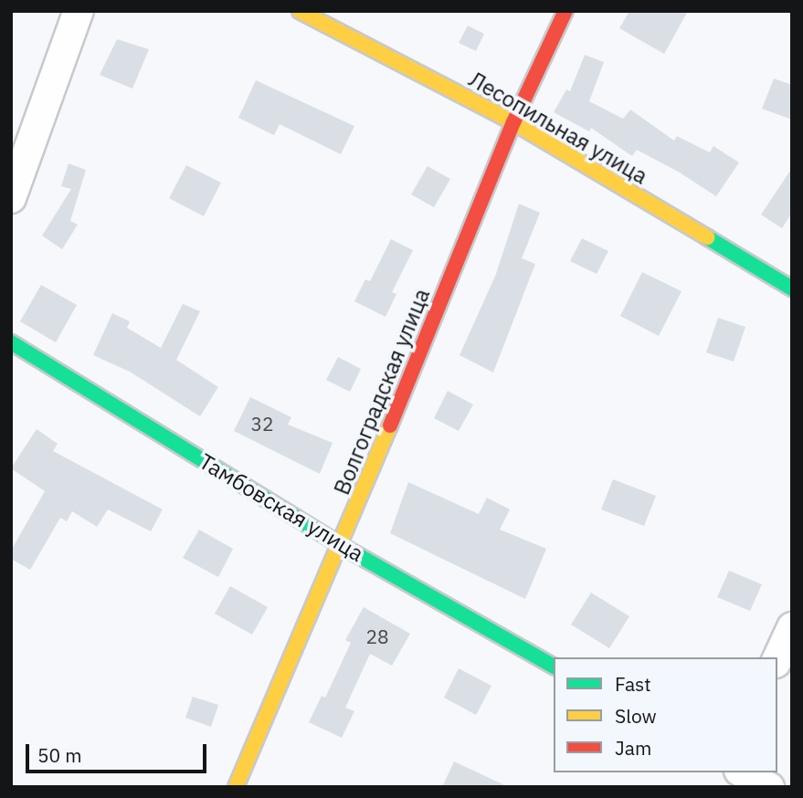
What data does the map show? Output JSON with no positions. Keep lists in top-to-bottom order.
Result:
{
  "streets": {
    "street": ["Лесопильная улица", "Волгоградская улица", "Тамбовская улица"]
  },
  "crossings": [
    ["Лесопильная улица", "Волгоградская улица"],
    ["Волгоградская улица", "Тамбовская улица"]
  ],
  "house_numbers": ["32", "28"],
  "legend": ["Fast", "Slow", "Jam"],
  "scale_bar": "50 m"
}
